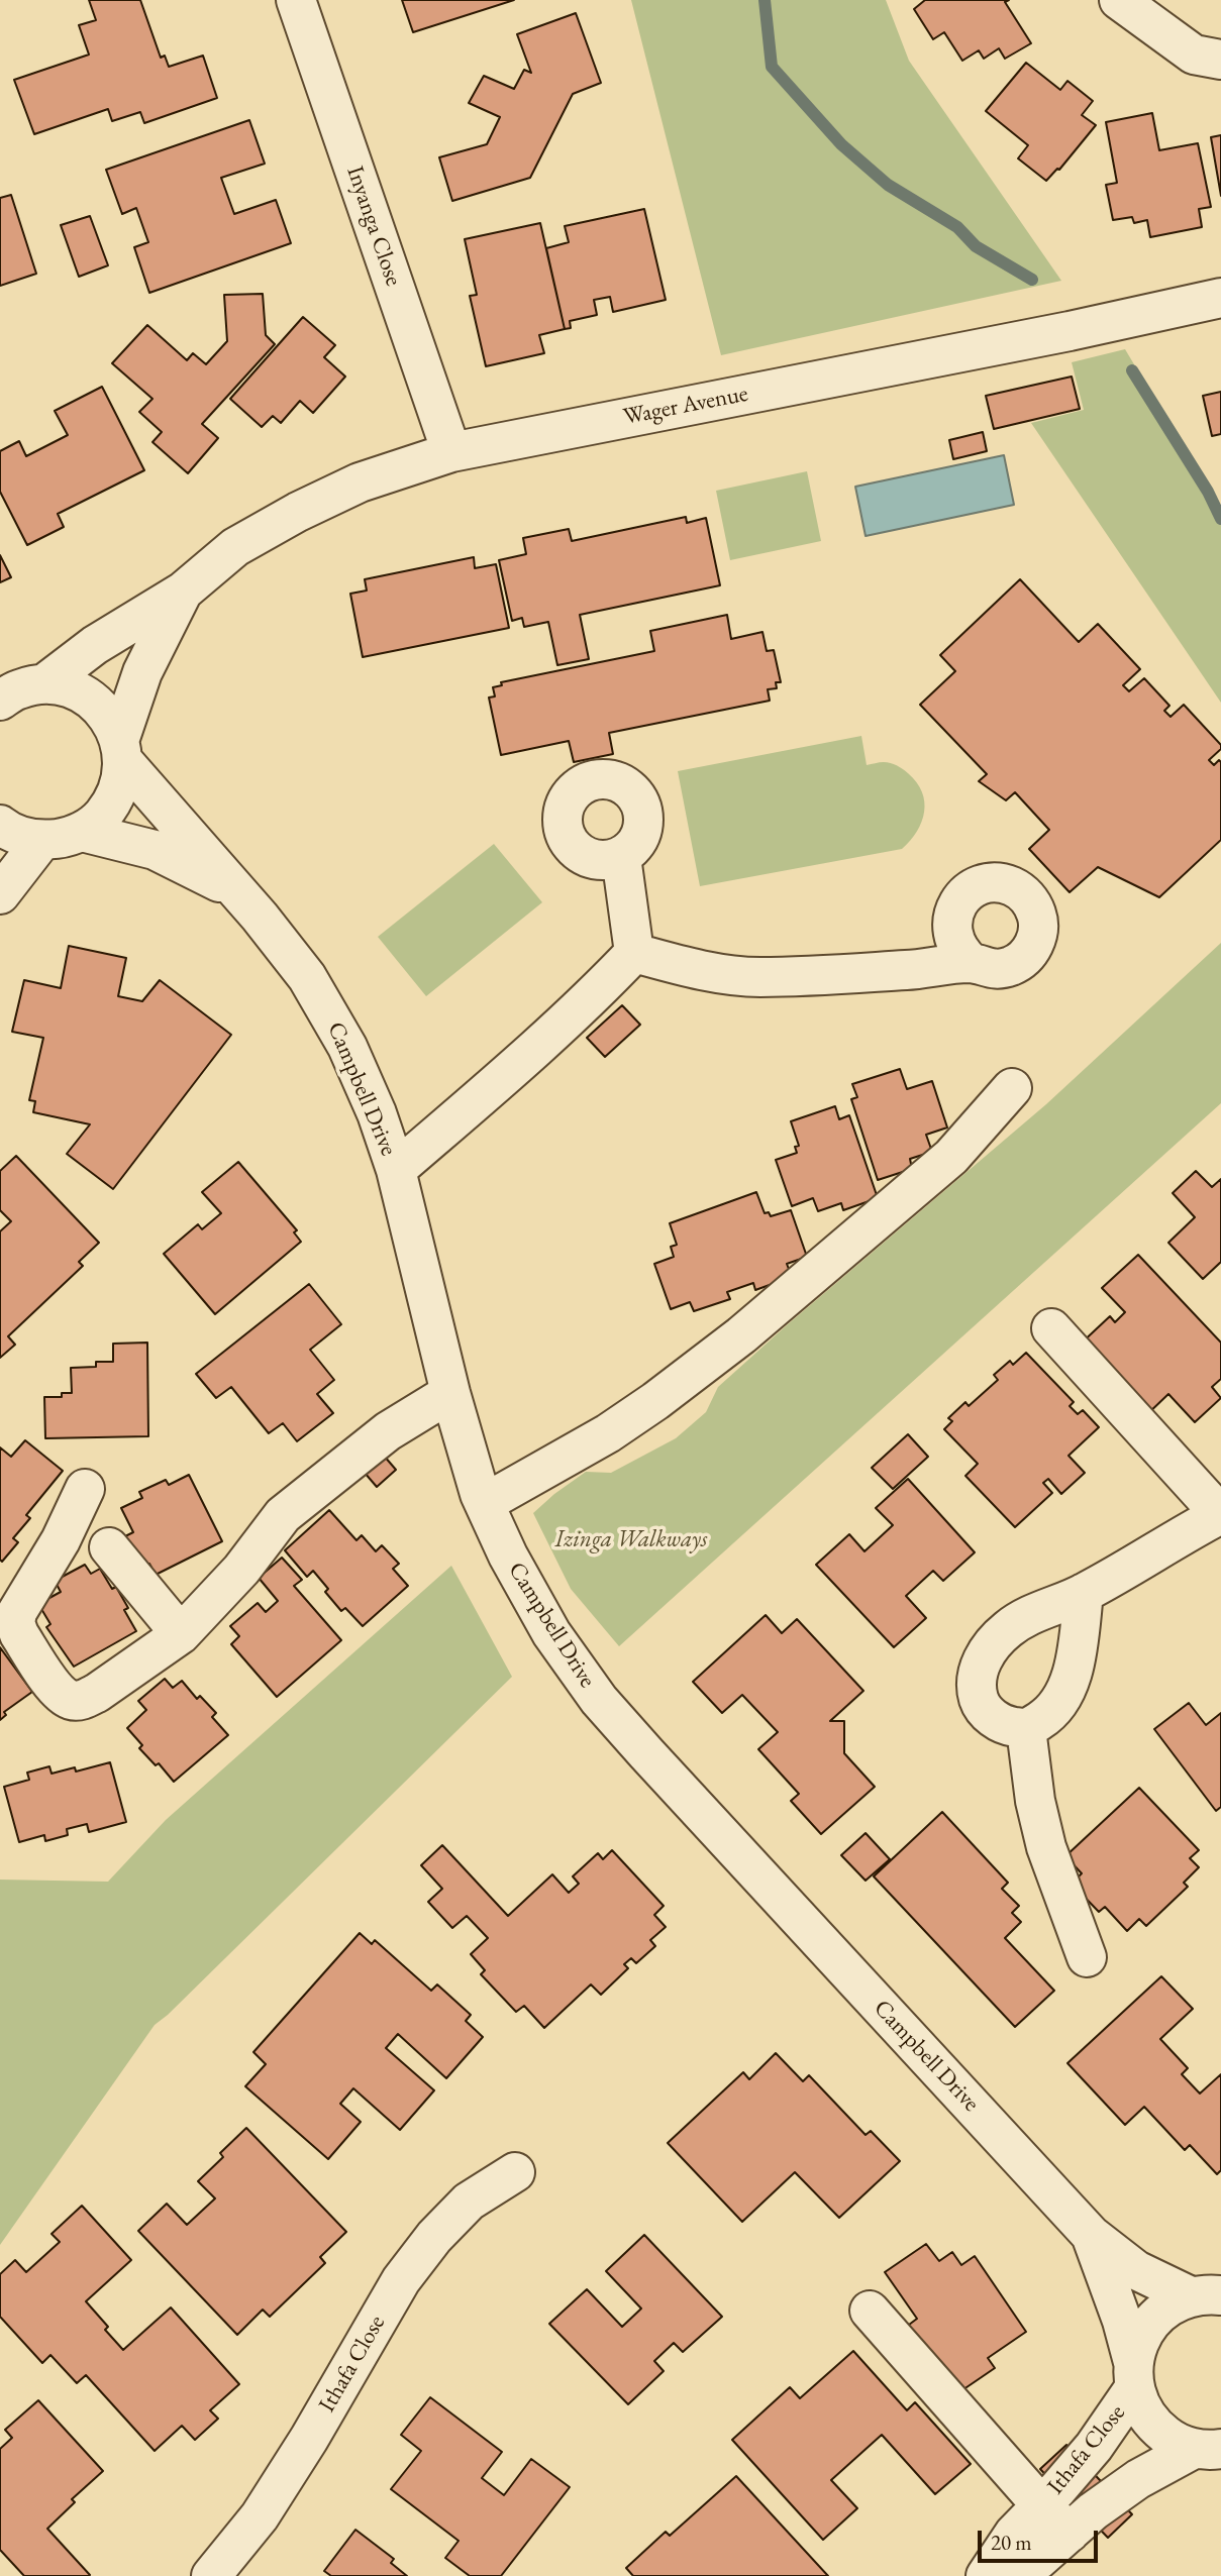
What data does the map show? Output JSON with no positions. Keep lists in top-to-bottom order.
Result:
{
  "streets": {
    "street": [
      "Inyanga Close",
      "Wager Avenue",
      "Campbell Drive",
      "Ithafa Close"
    ]
  },
  "crossings": [
    ["Inyanga Close", "Wager Avenue"]
  ],
  "parks": ["Izinga Walkways"],
  "scale_bar": "20 m"
}
